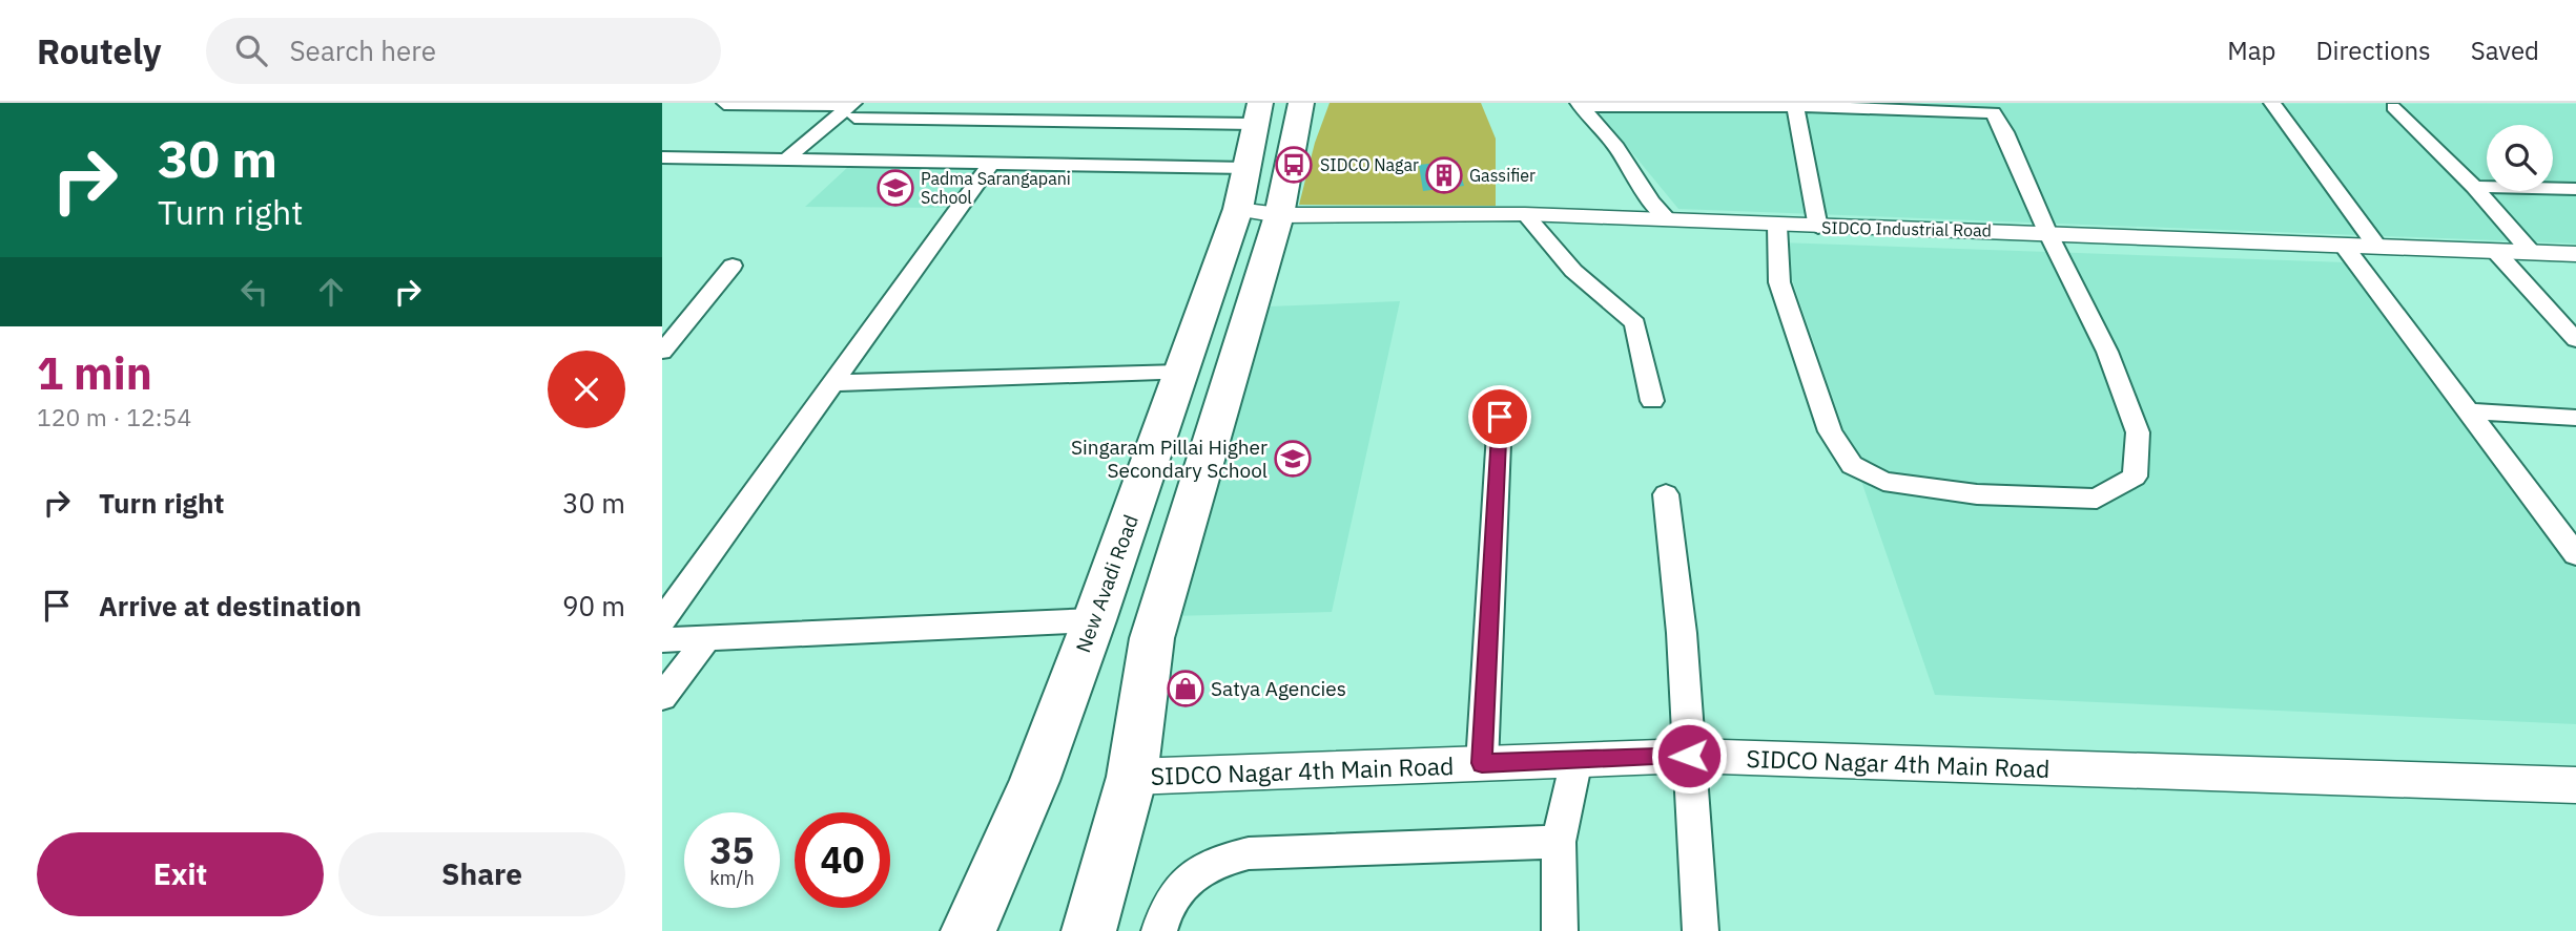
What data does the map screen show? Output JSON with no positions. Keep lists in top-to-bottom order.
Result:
{
  "streets": {
    "main road": ["New Avadi Road"],
    "street": ["SIDCO Industrial Road", "SIDCO Nagar 4th Main Road"]
  },
  "crossings": [
    ["SIDCO Industrial Road", "New Avadi Road"]
  ],
  "places": {
    "bus stop": ["SIDCO Nagar"],
    "building": ["Gassifier"],
    "school or university": ["Padma Sarangapani School", "Singaram Pillai Higher Secondary School"],
    "shop": ["Satya Agencies"]
  },
  "page": {
    "header": "Routely",
    "search": "Search here",
    "nav": ["Map", "Directions", "Saved"],
    "turn": ["30 m", "Turn right"],
    "heading": ["1 min", "120 m · 12:54"],
    "list": [
      {
        "name": "Turn right",
        "value": "30 m"
      },
      {
        "name": "Arrive at destination",
        "value": "90 m"
      }
    ],
    "speed": "35 km/h",
    "limit": "40",
    "buttons": ["Exit", "Share"]
  }
}
